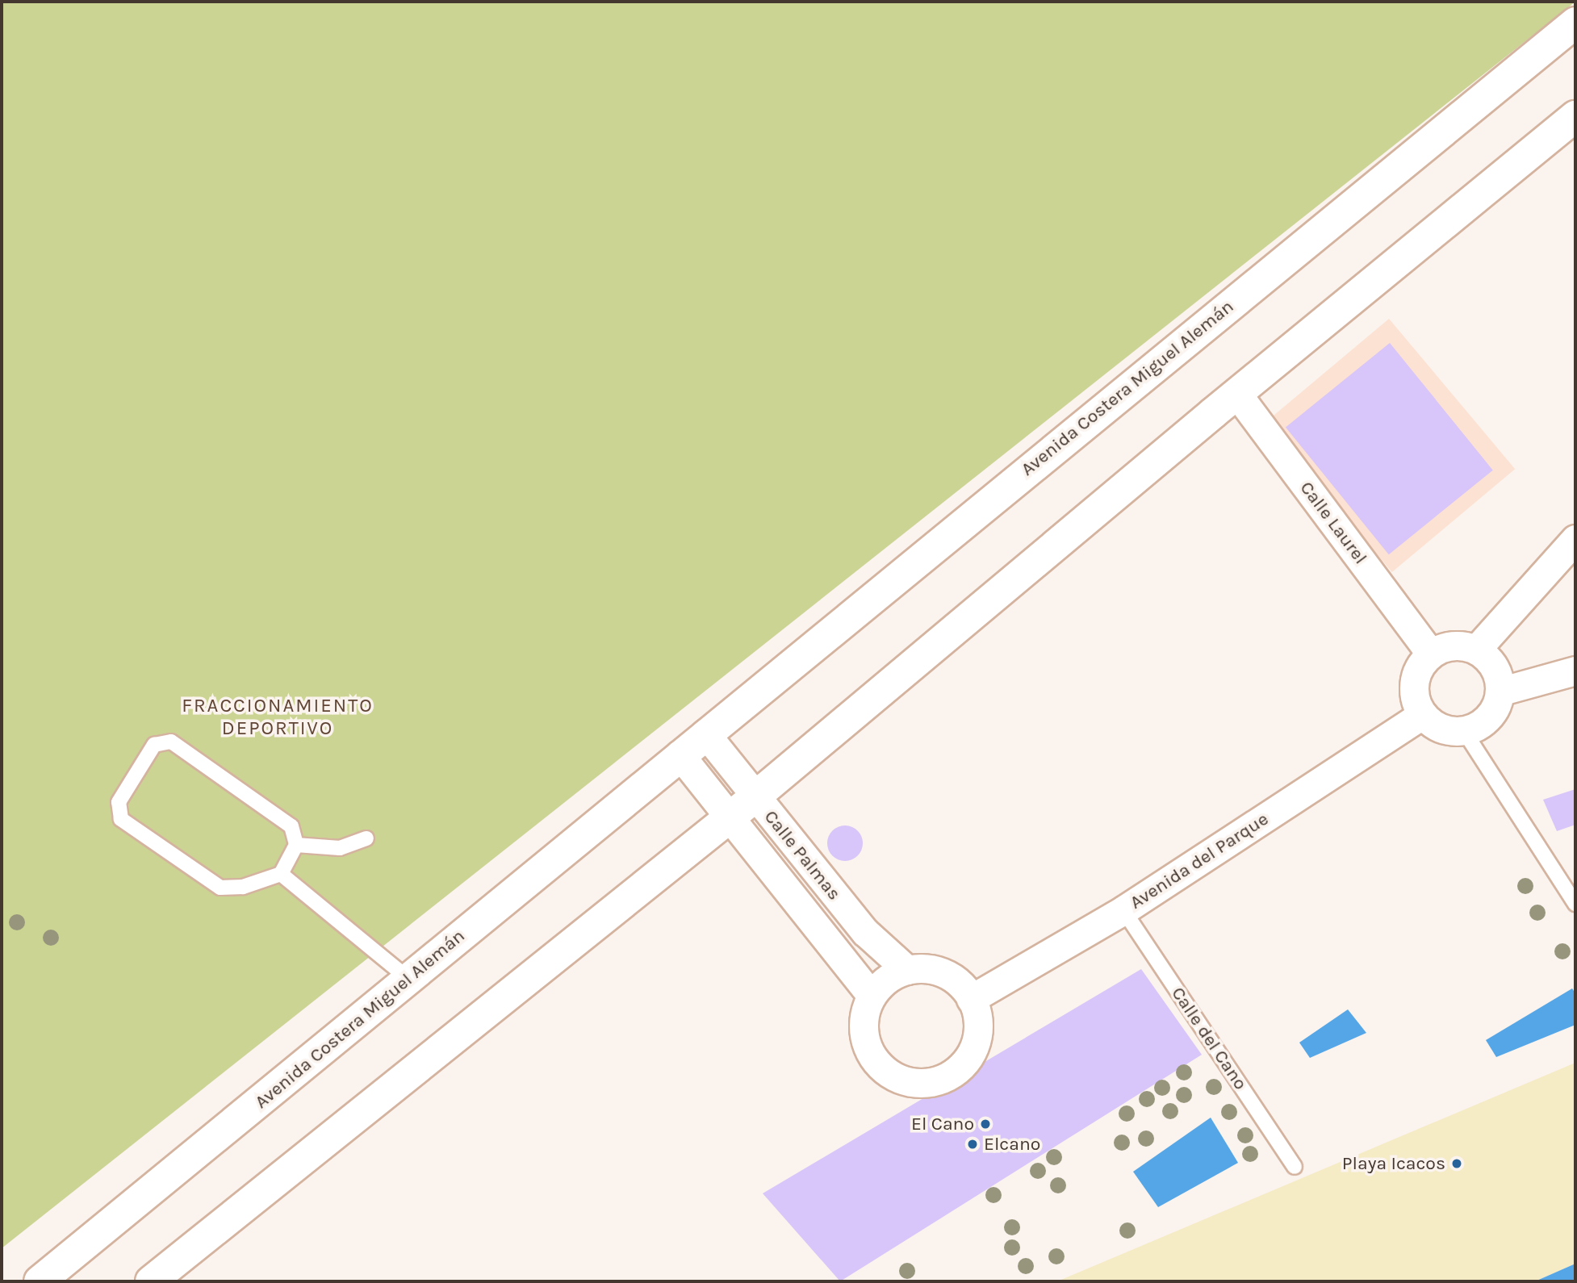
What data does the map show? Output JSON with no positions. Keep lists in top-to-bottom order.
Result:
{
  "streets": {
    "main road": ["Avenida Costera Miguel Alemán"],
    "street": ["Calle Laurel", "Calle Palmas", "Avenida del Parque"],
    "lane": ["Calle del Cano"]
  },
  "crossings": [
    ["Avenida Costera Miguel Alemán", "Calle Palmas"],
    ["Calle Laurel", "Avenida del Parque"],
    ["Calle Palmas", "Avenida del Parque"],
    ["Avenida del Parque", "Calle del Cano"]
  ],
  "districts": ["FRACCIONAMIENTO DEPORTIVO"],
  "places": ["El Cano", "Elcano", "Playa Icacos"]
}
